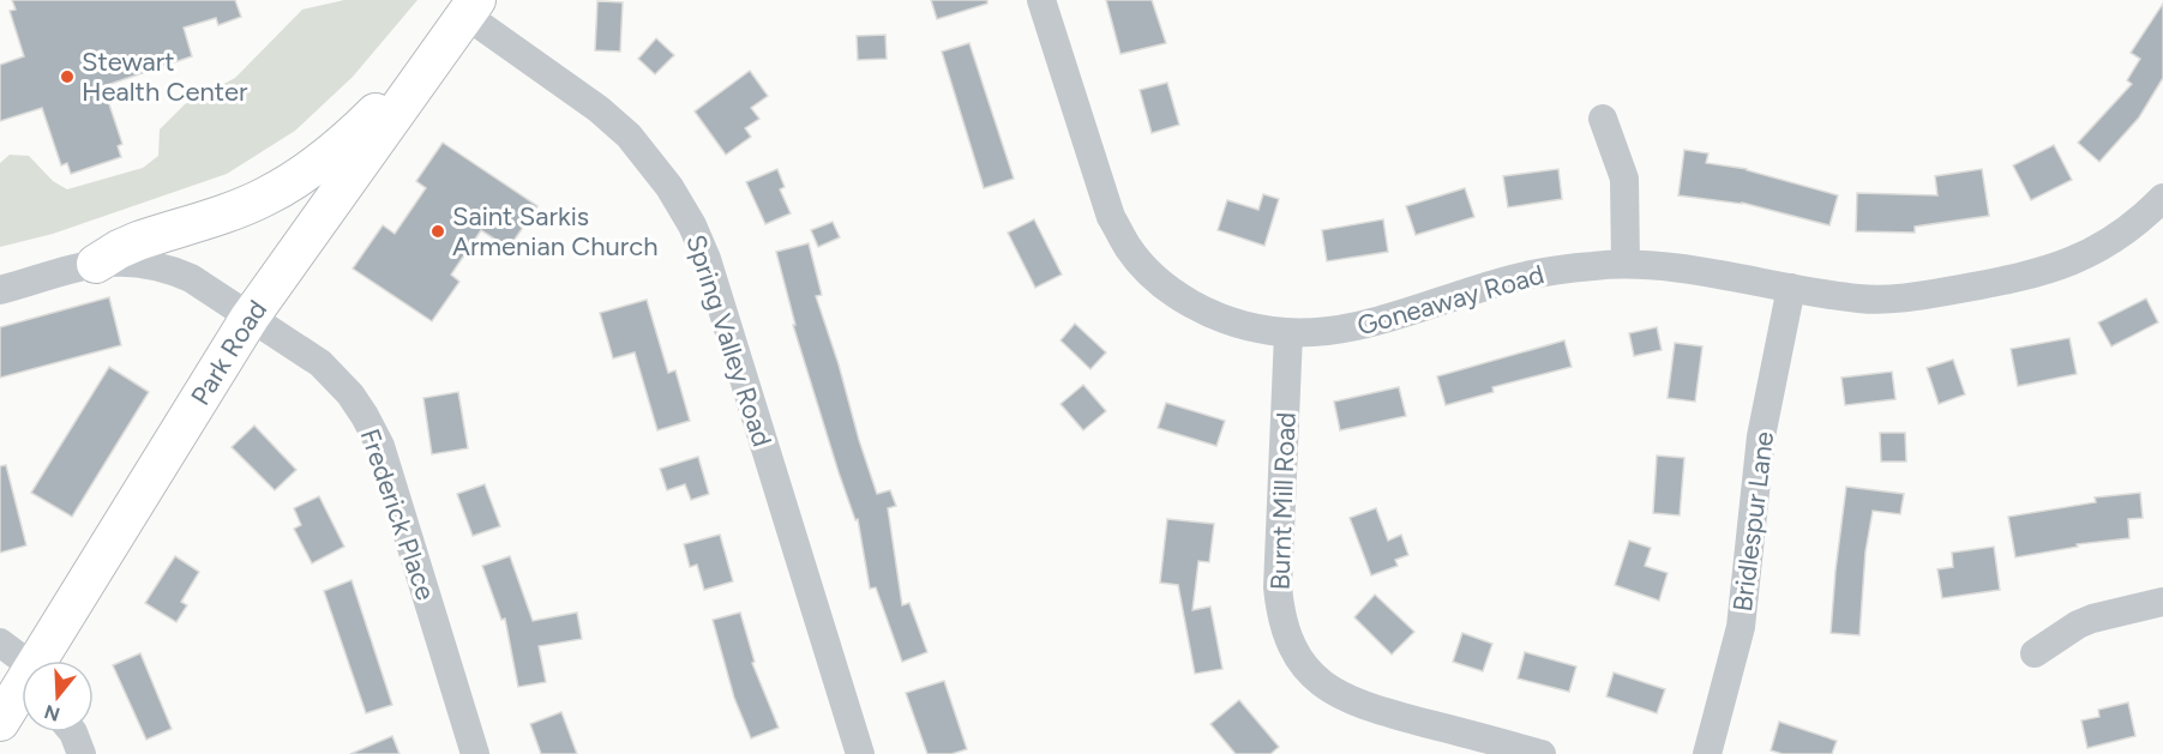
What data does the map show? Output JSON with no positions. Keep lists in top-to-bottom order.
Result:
{
  "streets": {
    "main road": ["Park Road"],
    "street": [
      "Goneaway Road",
      "Spring Valley Road",
      "Burnt Mill Road",
      "Frederick Place",
      "Bridlespur Lane"
    ]
  },
  "crossings": [
    ["Goneaway Road", "Burnt Mill Road"],
    ["Goneaway Road", "Bridlespur Lane"],
    ["Spring Valley Road", "Park Road"],
    ["Park Road", "Frederick Place"]
  ],
  "places": ["Stewart Health Center", "Saint Sarkis Armenian Church"],
  "north": "bottom"
}
